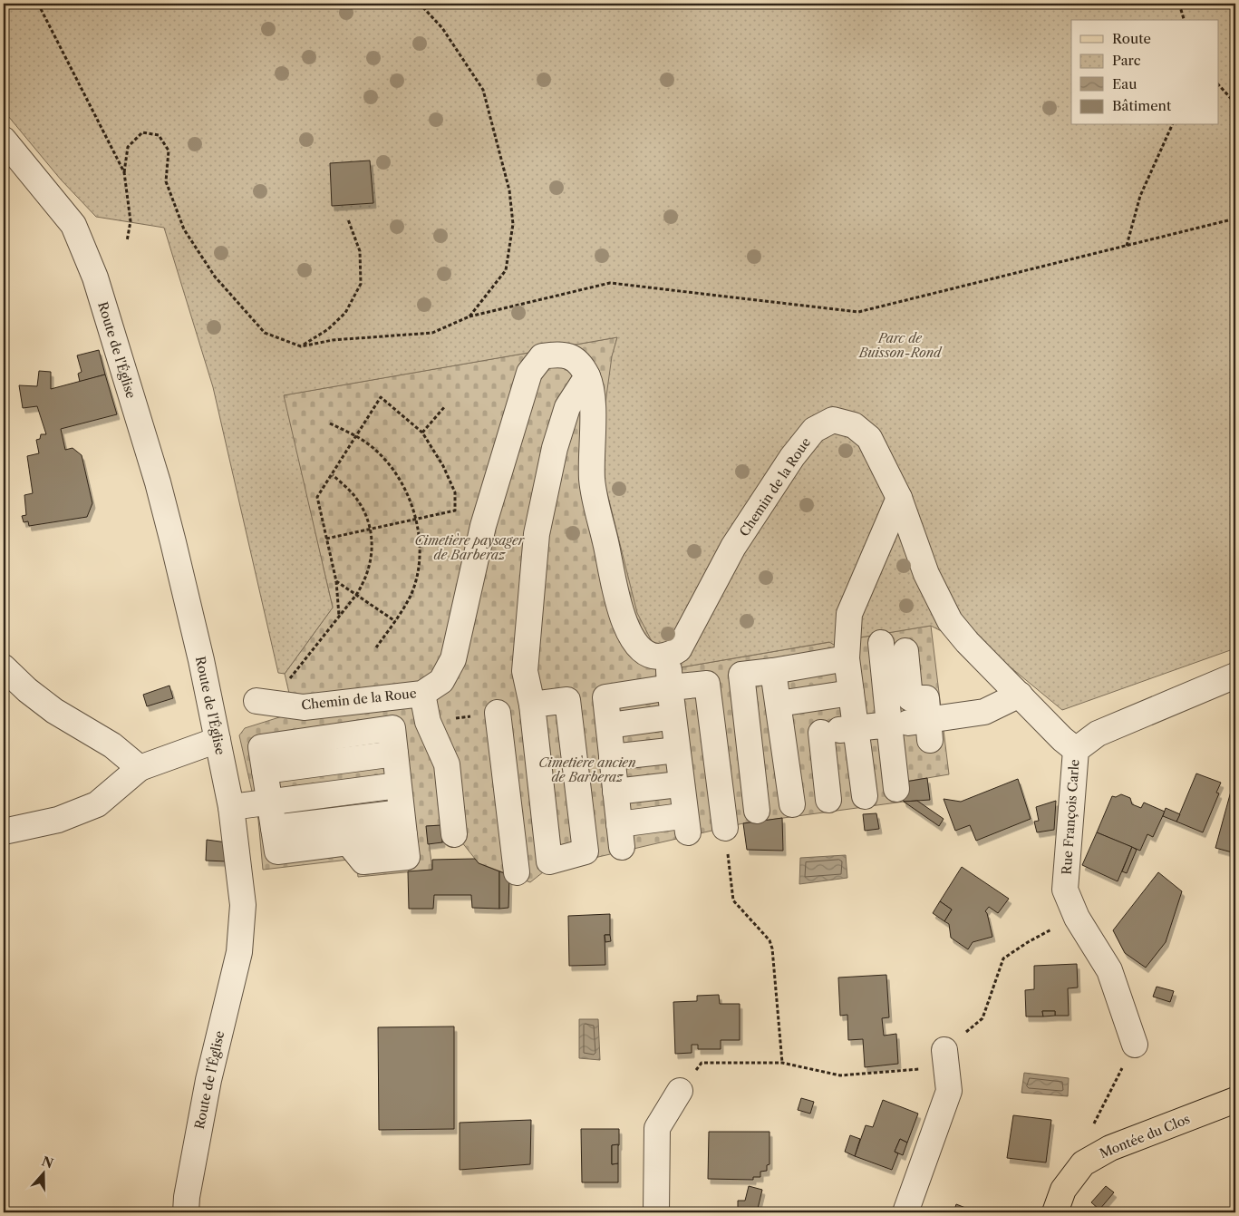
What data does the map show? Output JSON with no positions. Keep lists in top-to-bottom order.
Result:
{
  "streets": {
    "main road": ["Montée du Clos"],
    "street": ["Route de l'Église", "Chemin de la Roue", "Rue François Carle"]
  },
  "crossings": [
    ["Chemin de la Roue", "Rue François Carle"]
  ],
  "parks": ["Parc de Buisson-Rond", "Cimetière paysager de Barberaz", "Cimetière ancien de Barberaz"],
  "legend": [
    "Route",
    "Parc",
    "Eau",
    "Bâtiment"
  ],
  "north": "top"
}
